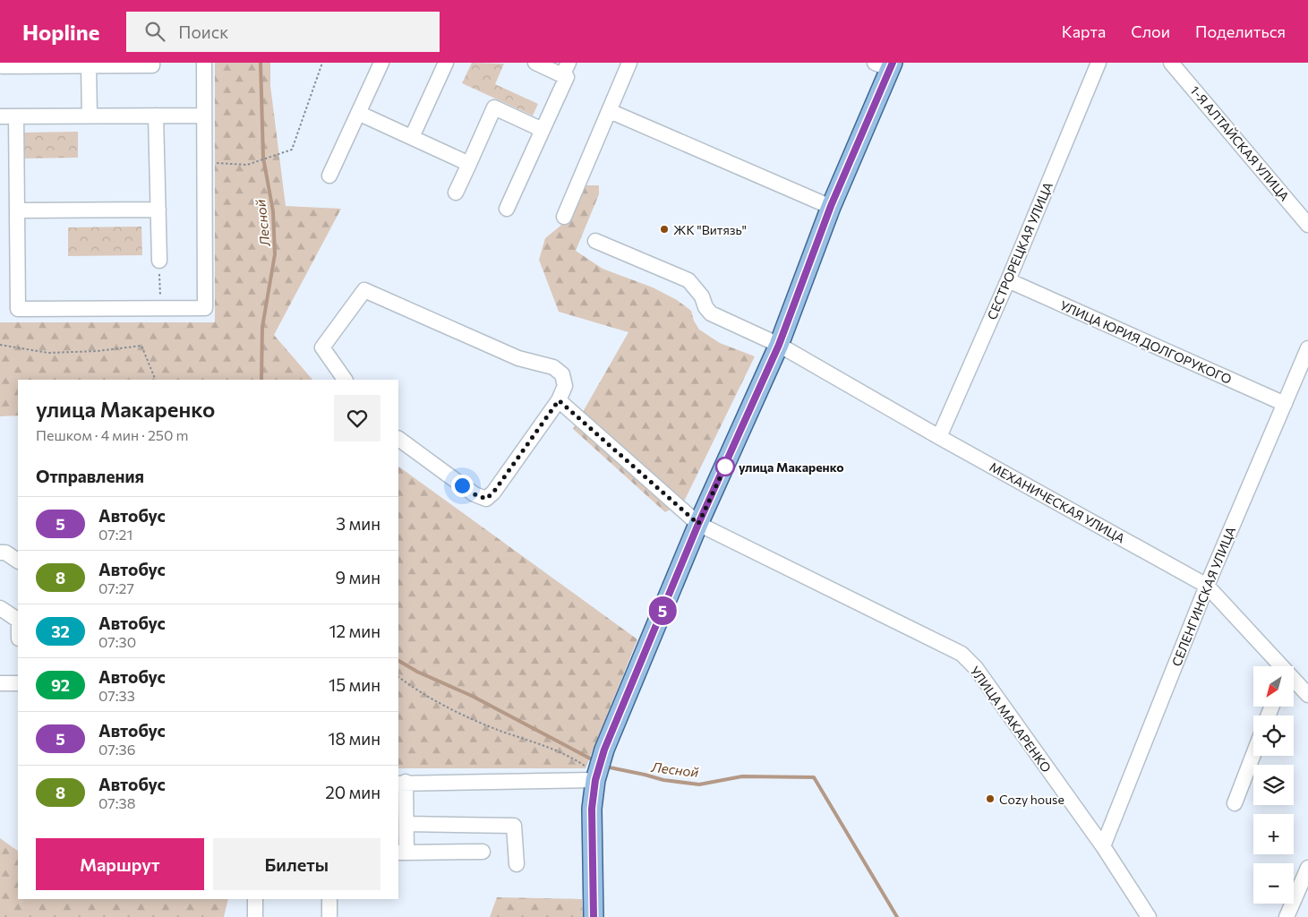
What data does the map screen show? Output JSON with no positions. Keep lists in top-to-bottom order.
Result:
{
  "streets": {
    "street": [
      "1-Я АЛТАЙСКАЯ УЛИЦА",
      "СЕСТРОРЕЦКАЯ УЛИЦА",
      "УЛИЦА ЮРИЯ ДОЛГОРУКОГО",
      "МЕХАНИЧЕСКАЯ УЛИЦА",
      "СЕЛЕНГИНСКАЯ УЛИЦА",
      "УЛИЦА МАКАРЕНКО"
    ]
  },
  "crossings": [
    ["СЕСТРОРЕЦКАЯ УЛИЦА", "УЛИЦА ЮРИЯ ДОЛГОРУКОГО"],
    ["СЕСТРОРЕЦКАЯ УЛИЦА", "МЕХАНИЧЕСКАЯ УЛИЦА"],
    ["УЛИЦА ЮРИЯ ДОЛГОРУКОГО", "СЕЛЕНГИНСКАЯ УЛИЦА"],
    ["МЕХАНИЧЕСКАЯ УЛИЦА", "СЕЛЕНГИНСКАЯ УЛИЦА"],
    ["СЕЛЕНГИНСКАЯ УЛИЦА", "УЛИЦА МАКАРЕНКО"]
  ],
  "water": ["Лесной"],
  "places": ["ЖК \"Витязь\"", "улица Макаренко", "Cozy house"],
  "lines": ["bus line 5"],
  "north": "bottom left",
  "page": {
    "header": "Hopline",
    "search": "Поиск",
    "nav": ["Карта", "Слои", "Поделиться"],
    "on_map": "5",
    "heading": [
      ["улица Макаренко", "Пешком · 4 мин · 250 m"],
      "Отправления"
    ],
    "list": [
      {
        "mark": "5",
        "name": "Автобус",
        "note": "07:21",
        "value": "3 мин"
      },
      {
        "mark": "8",
        "name": "Автобус",
        "note": "07:27",
        "value": "9 мин"
      },
      {
        "mark": "32",
        "name": "Автобус",
        "note": "07:30",
        "value": "12 мин"
      },
      {
        "mark": "92",
        "name": "Автобус",
        "note": "07:33",
        "value": "15 мин"
      },
      {
        "mark": "5",
        "name": "Автобус",
        "note": "07:36",
        "value": "18 мин"
      },
      {
        "mark": "8",
        "name": "Автобус",
        "note": "07:38",
        "value": "20 мин"
      }
    ],
    "map_buttons": ["+", "−"],
    "buttons": ["Маршрут", "Билеты"]
  }
}
